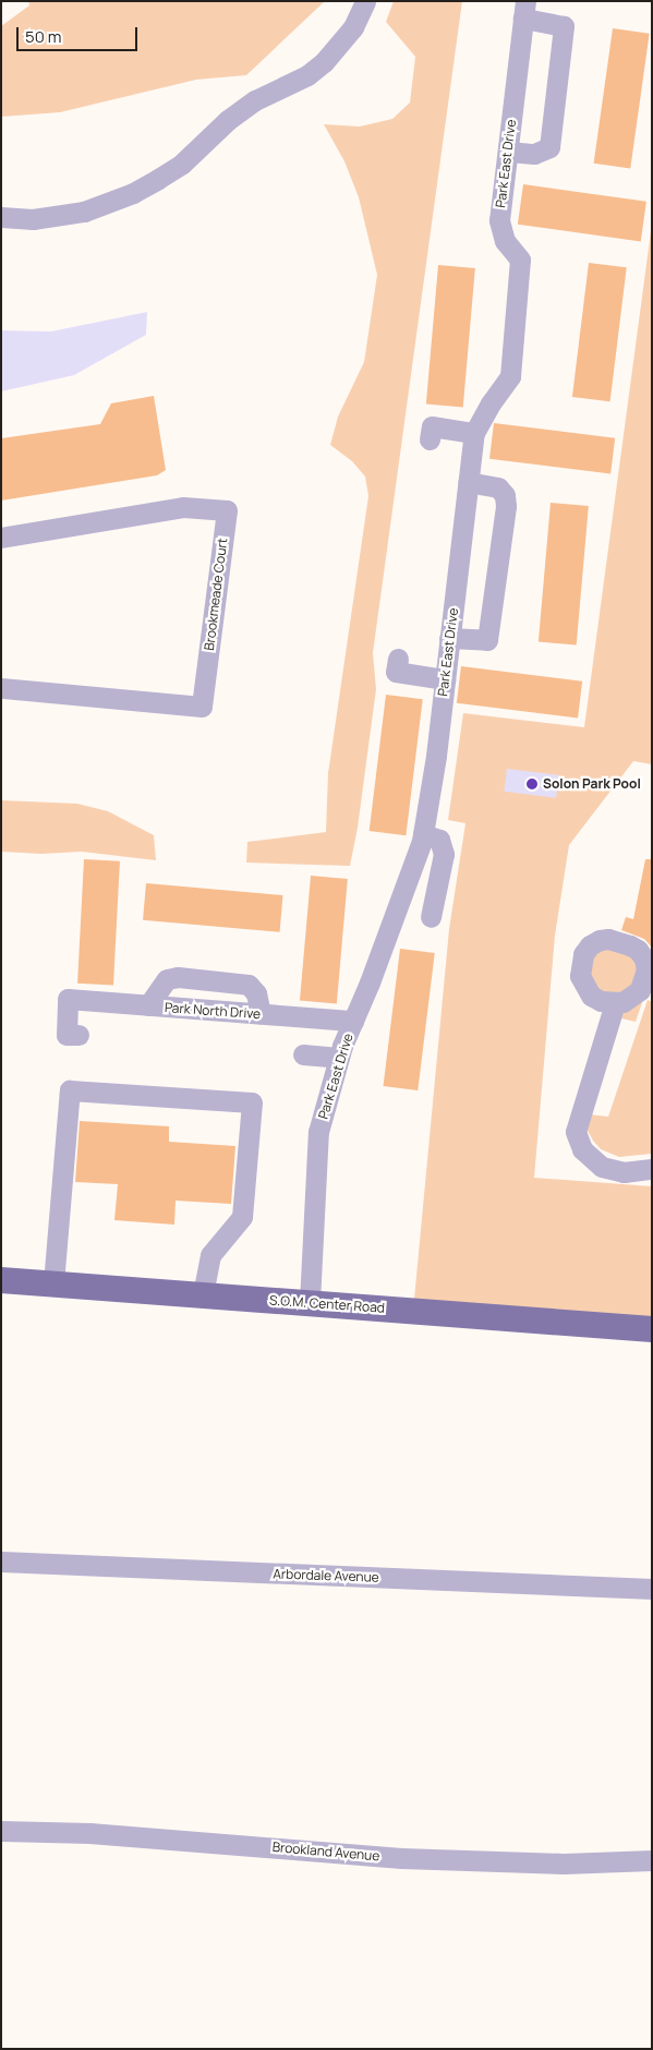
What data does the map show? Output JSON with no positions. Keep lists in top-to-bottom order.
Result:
{
  "streets": {
    "main road": ["S.O.M. Center Road"],
    "street": [
      "Park East Drive",
      "Brookmeade Court",
      "Park North Drive",
      "Arbordale Avenue",
      "Brookland Avenue"
    ]
  },
  "crossings": [
    ["Park East Drive", "Park North Drive"],
    ["Park East Drive", "S.O.M. Center Road"]
  ],
  "places": ["Solon Park Pool"],
  "scale_bar": "50 m"
}
